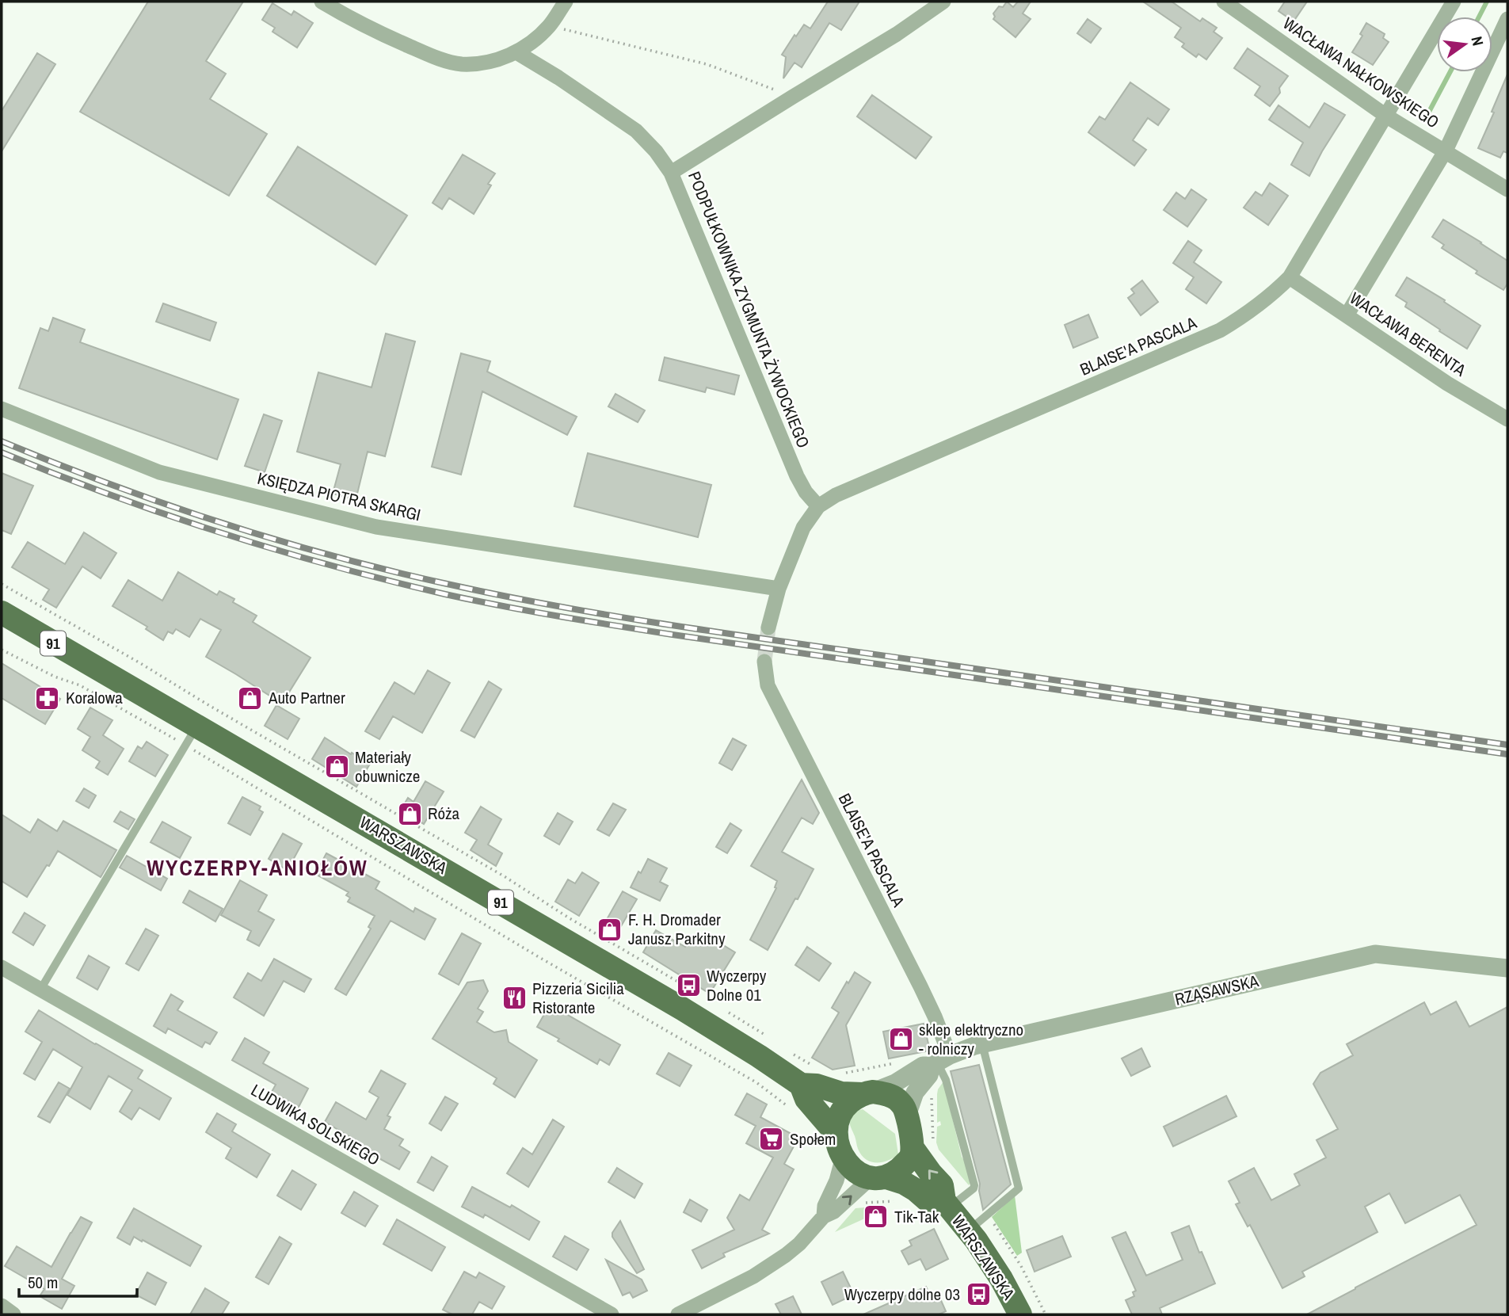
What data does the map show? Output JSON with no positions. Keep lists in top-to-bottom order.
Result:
{
  "streets": {
    "main road": ["91", "WARSZAWSKA"],
    "street": [
      "WACŁAWA NAŁKOWSKIEGO",
      "PODPUŁKOWNIKA ZYGMUNTA ŻYWOCKIEGO",
      "WACŁAWA BERENTA",
      "BLAISE'A PASCALA",
      "KSIĘDZA PIOTRA SKARGI",
      "RZĄSAWSKA",
      "LUDWIKA SOLSKIEGO"
    ]
  },
  "crossings": [
    ["WACŁAWA NAŁKOWSKIEGO", "BLAISE'A PASCALA"],
    ["PODPUŁKOWNIKA ZYGMUNTA ŻYWOCKIEGO", "BLAISE'A PASCALA"],
    ["WACŁAWA BERENTA", "BLAISE'A PASCALA"],
    ["BLAISE'A PASCALA", "KSIĘDZA PIOTRA SKARGI"],
    ["BLAISE'A PASCALA", "RZĄSAWSKA"],
    ["91", "WARSZAWSKA"],
    ["91", "RZĄSAWSKA"],
    ["WARSZAWSKA", "RZĄSAWSKA"]
  ],
  "districts": ["WYCZERPY-ANIOŁÓW"],
  "places": {
    "pharmacy": ["Koralowa"],
    "shop": [
      "Auto Partner",
      "Materiały obuwnicze",
      "Róża",
      "F. H. Dromader Janusz Parkitny",
      "sklep elektryczno - rolniczy",
      "Tik-Tak"
    ],
    "bus stop": ["Wyczerpy Dolne 01", "Wyczerpy dolne 03"],
    "restaurant": ["Pizzeria Sicilia Ristorante"],
    "supermarket": ["Społem"]
  },
  "scale_bar": "50 m",
  "north": "right"
}
